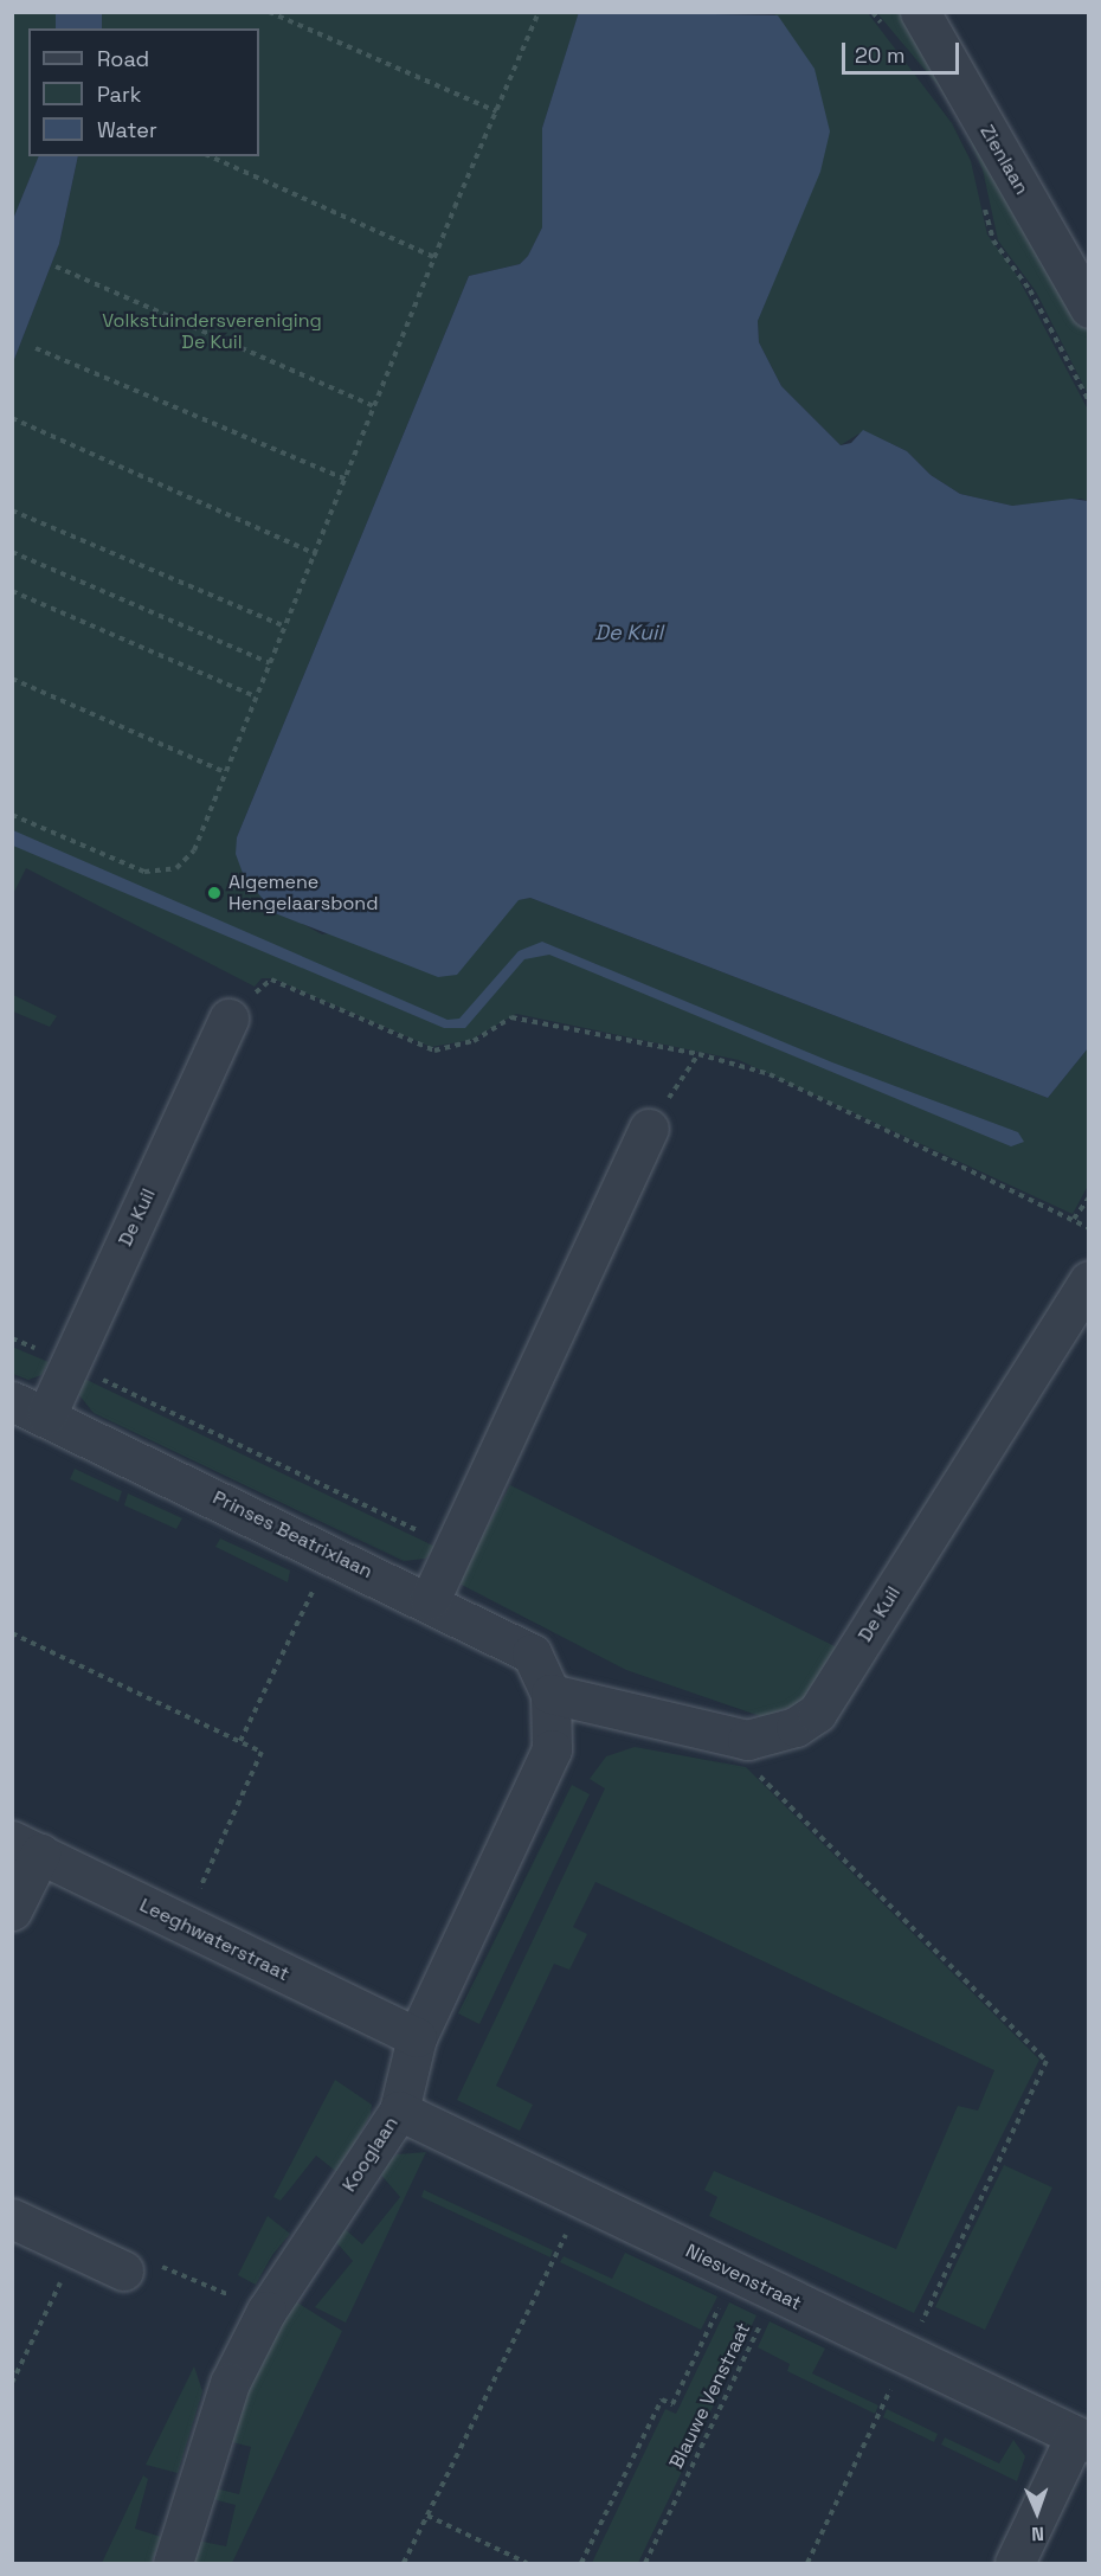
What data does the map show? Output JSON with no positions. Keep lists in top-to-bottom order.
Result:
{
  "streets": {
    "street": [
      "Zienlaan",
      "De Kuil",
      "Prinses Beatrixlaan",
      "Leeghwaterstraat",
      "Kooglaan",
      "Niesvenstraat"
    ],
    "path": ["Blauwe Venstraat"]
  },
  "crossings": [
    ["De Kuil", "Prinses Beatrixlaan"],
    ["De Kuil", "Kooglaan"],
    ["Prinses Beatrixlaan", "Kooglaan"],
    ["Leeghwaterstraat", "Kooglaan"],
    ["Kooglaan", "Niesvenstraat"],
    ["Niesvenstraat", "Blauwe Venstraat"]
  ],
  "water": ["De Kuil"],
  "parks": ["Volkstuindersvereniging De Kuil"],
  "places": ["Algemene Hengelaarsbond"],
  "legend": ["Road", "Park", "Water"],
  "scale_bar": "20 m",
  "north": "bottom"
}
